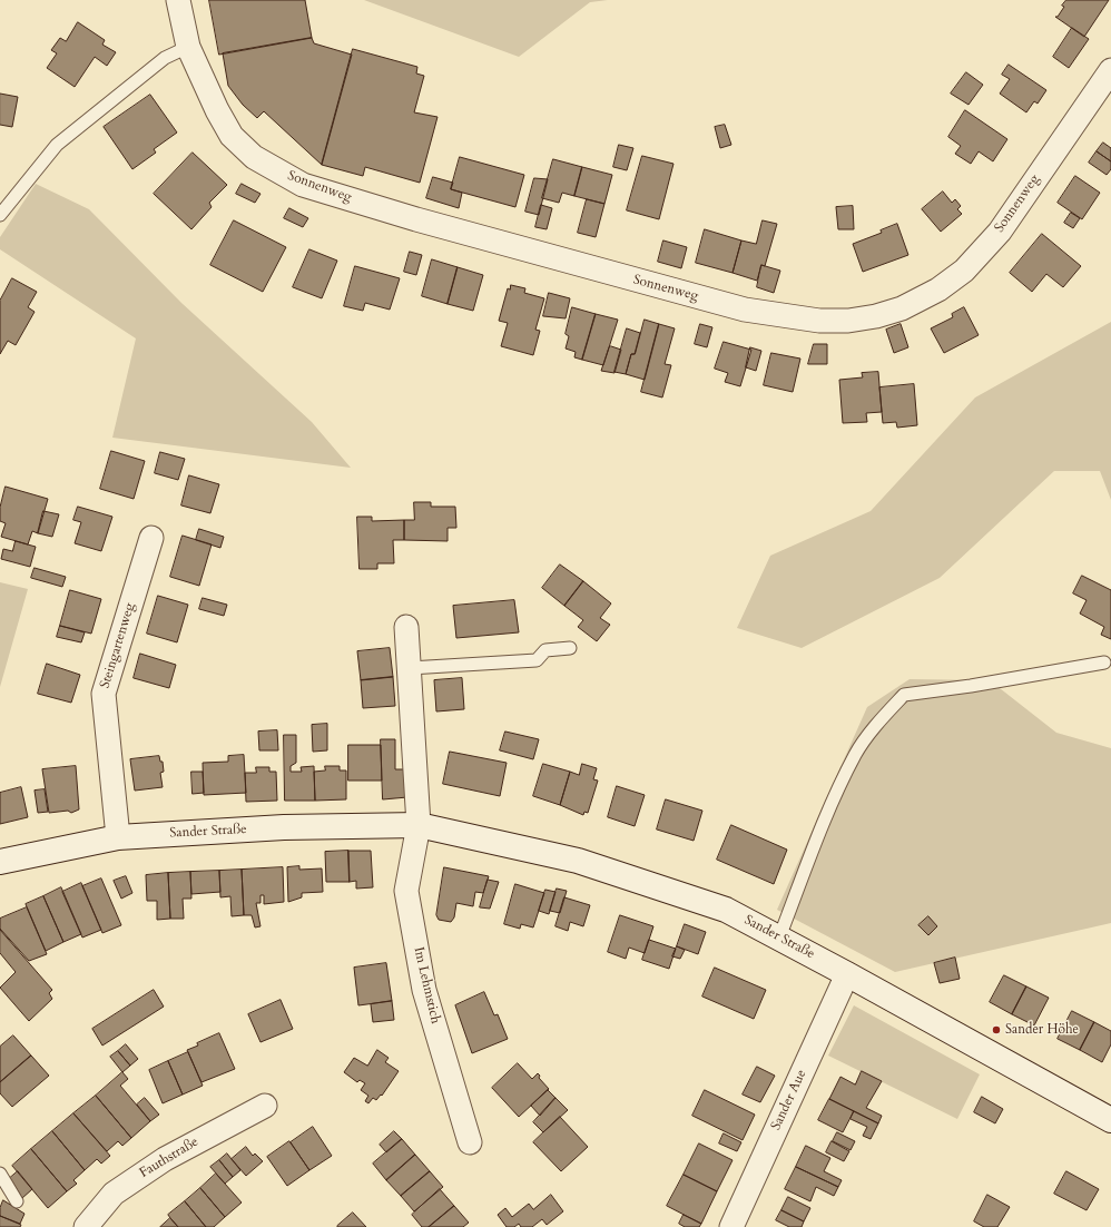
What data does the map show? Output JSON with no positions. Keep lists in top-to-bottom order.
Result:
{
  "streets": {
    "main road": ["Sander Straße"],
    "street": [
      "Sonnenweg",
      "Steingartenweg",
      "Im Lehmstich",
      "Sander Aue",
      "Fauthstraße"
    ]
  },
  "crossings": [
    ["Steingartenweg", "Sander Straße"],
    ["Sander Straße", "Im Lehmstich"],
    ["Sander Straße", "Sander Aue"]
  ],
  "places": ["Sander Höhe"]
}
